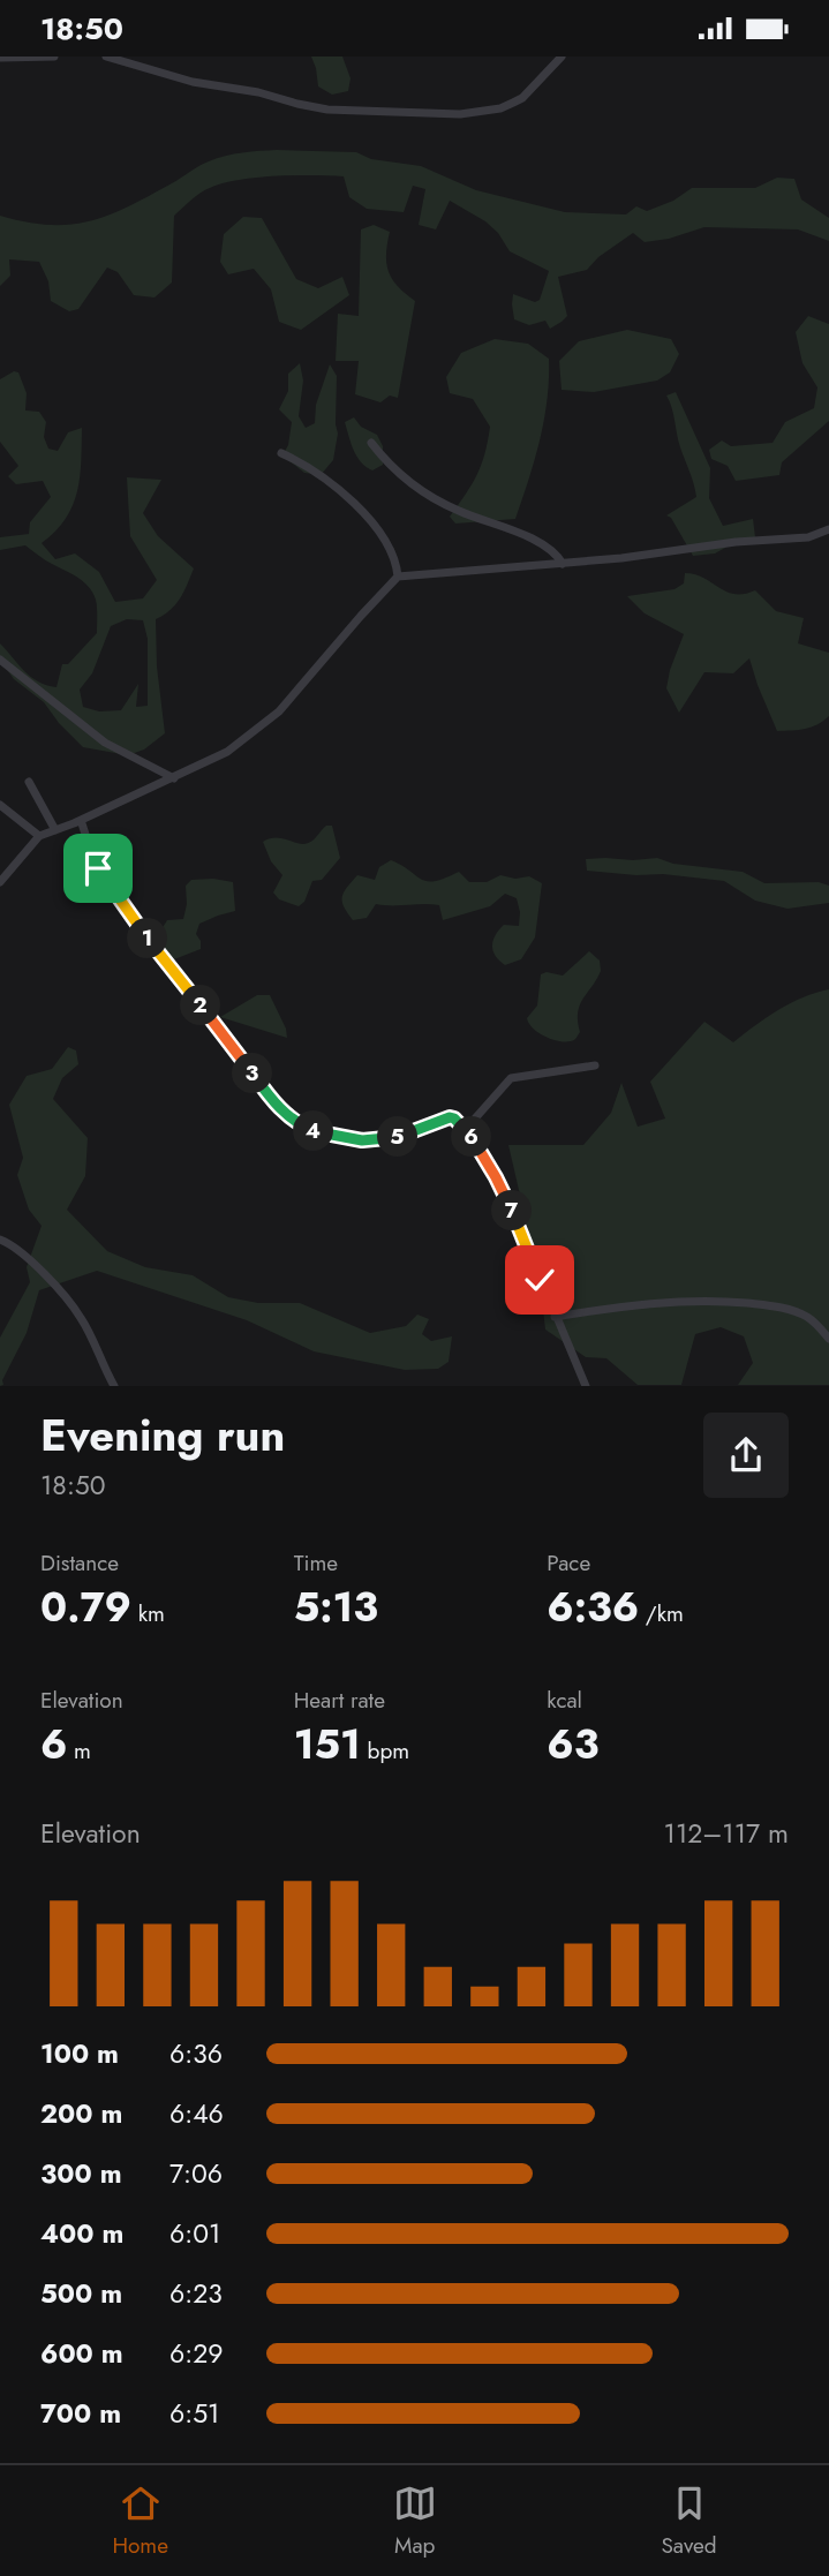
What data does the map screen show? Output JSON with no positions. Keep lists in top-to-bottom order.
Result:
{
  "page": {
    "status": "18:50",
    "pins": [
      "1",
      "2",
      "3",
      "4",
      "5",
      "6",
      "7"
    ],
    "heading": ["Evening run", "18:50"],
    "stats": [
      ["Distance", "0.79 km"],
      ["Time", "5:13"],
      ["Pace", "6:36 /km"],
      ["Elevation", "6 m"],
      ["Heart rate", "151 bpm"],
      ["kcal", "63"]
    ],
    "chart": ["Elevation", "112–117 m"],
    "list": [
      {
        "name": "100 m",
        "note": "6:36"
      },
      {
        "name": "200 m",
        "note": "6:46"
      },
      {
        "name": "300 m",
        "note": "7:06"
      },
      {
        "name": "400 m",
        "note": "6:01"
      },
      {
        "name": "500 m",
        "note": "6:23"
      },
      {
        "name": "600 m",
        "note": "6:29"
      },
      {
        "name": "700 m",
        "note": "6:51"
      }
    ],
    "tabs": ["Home", "Map", "Saved"]
  }
}
